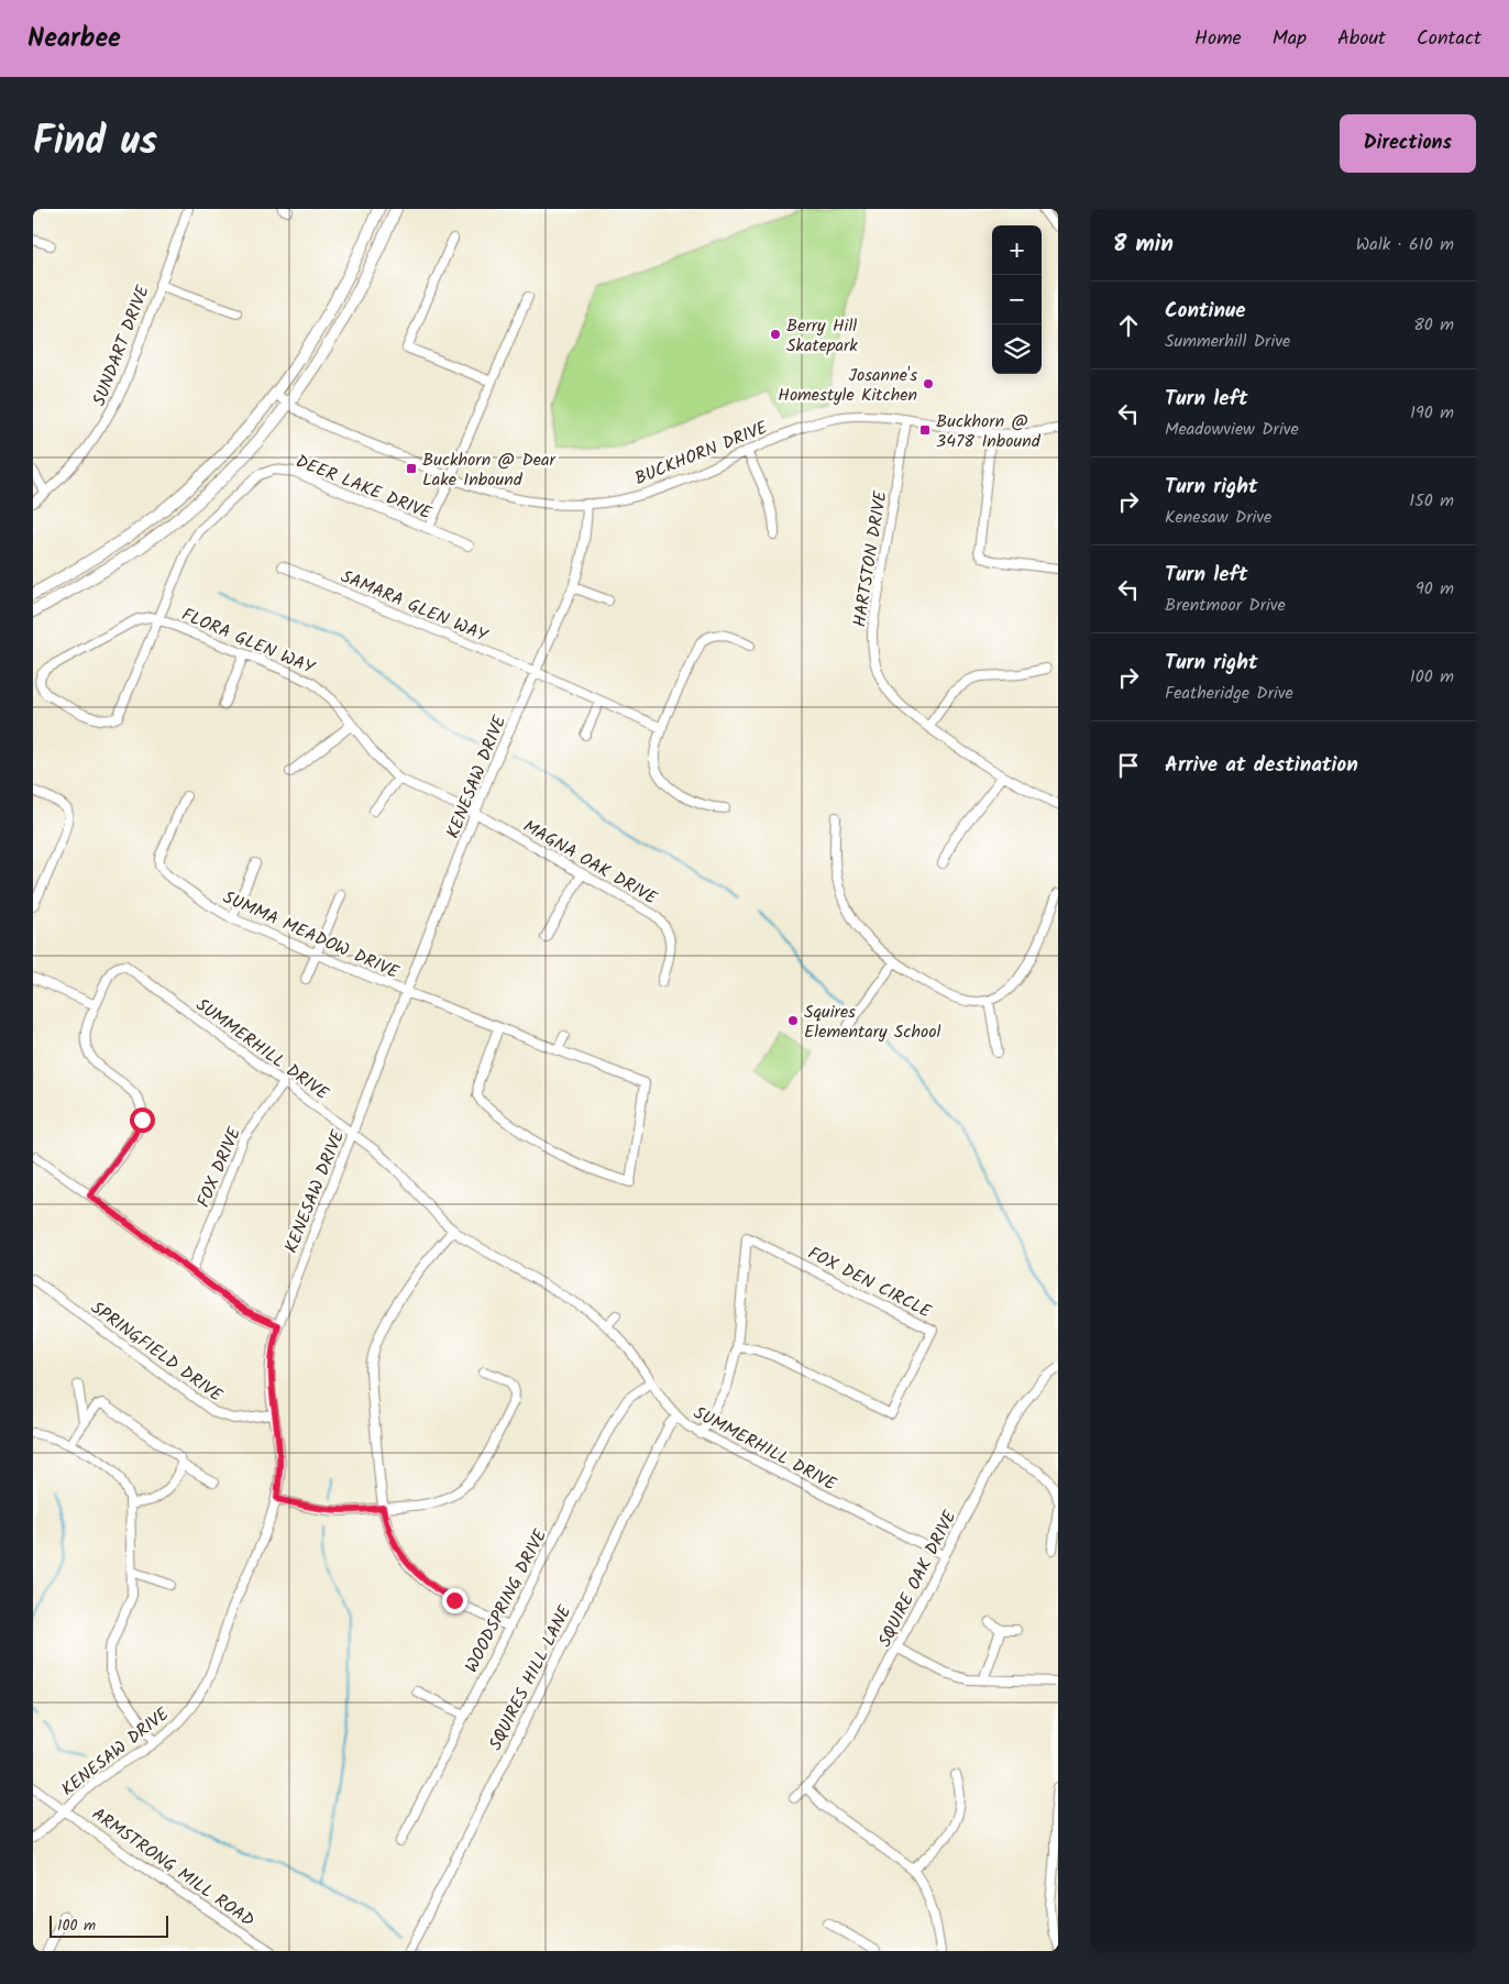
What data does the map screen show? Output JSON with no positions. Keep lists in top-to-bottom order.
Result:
{
  "streets": {
    "street": [
      "SUNDART DRIVE",
      "BUCKHORN DRIVE",
      "DEER LAKE DRIVE",
      "HARTSTON DRIVE",
      "SAMARA GLEN WAY",
      "FLORA GLEN WAY",
      "KENESAW DRIVE",
      "MAGNA OAK DRIVE",
      "SUMMA MEADOW DRIVE",
      "SUMMERHILL DRIVE",
      "FOX DRIVE",
      "FOX DEN CIRCLE",
      "SPRINGFIELD DRIVE",
      "SQUIRE OAK DRIVE",
      "WOODSPRING DRIVE",
      "SQUIRES HILL LANE",
      "ARMSTRONG MILL ROAD"
    ]
  },
  "crossings": [
    ["BUCKHORN DRIVE", "HARTSTON DRIVE"],
    ["BUCKHORN DRIVE", "KENESAW DRIVE"],
    ["DEER LAKE DRIVE", "FLORA GLEN WAY"],
    ["SAMARA GLEN WAY", "KENESAW DRIVE"],
    ["FLORA GLEN WAY", "KENESAW DRIVE"],
    ["FLORA GLEN WAY", "MAGNA OAK DRIVE"],
    ["KENESAW DRIVE", "MAGNA OAK DRIVE"],
    ["KENESAW DRIVE", "SUMMA MEADOW DRIVE"],
    ["KENESAW DRIVE", "SUMMERHILL DRIVE"],
    ["KENESAW DRIVE", "SPRINGFIELD DRIVE"],
    ["KENESAW DRIVE", "ARMSTRONG MILL ROAD"],
    ["SUMMERHILL DRIVE", "FOX DRIVE"],
    ["SUMMERHILL DRIVE", "FOX DEN CIRCLE"],
    ["SUMMERHILL DRIVE", "SQUIRE OAK DRIVE"],
    ["SUMMERHILL DRIVE", "WOODSPRING DRIVE"],
    ["SUMMERHILL DRIVE", "SQUIRES HILL LANE"]
  ],
  "places": {
    "other": ["Berry Hill Skatepark", "Josanne's Homestyle Kitchen", "Squires Elementary School"],
    "transit": ["Buckhorn @ 3478 Inbound", "Buckhorn @ Dear Lake Inbound"]
  },
  "scale_bar": "100 m",
  "page": {
    "header": "Nearbee",
    "nav": [
      "Home",
      "Map",
      "About",
      "Contact"
    ],
    "title": "Find us",
    "buttons": "Directions",
    "heading": ["8 min", "Walk · 610 m"],
    "map_buttons": ["+", "−"],
    "list": [
      ["Continue", "Summerhill Drive", "80 m"],
      ["Turn left", "Meadowview Drive", "190 m"],
      ["Turn right", "Kenesaw Drive", "150 m"],
      ["Turn left", "Brentmoor Drive", "90 m"],
      ["Turn right", "Featheridge Drive", "100 m"],
      "Arrive at destination"
    ],
    "scale": "100 m"
  }
}
